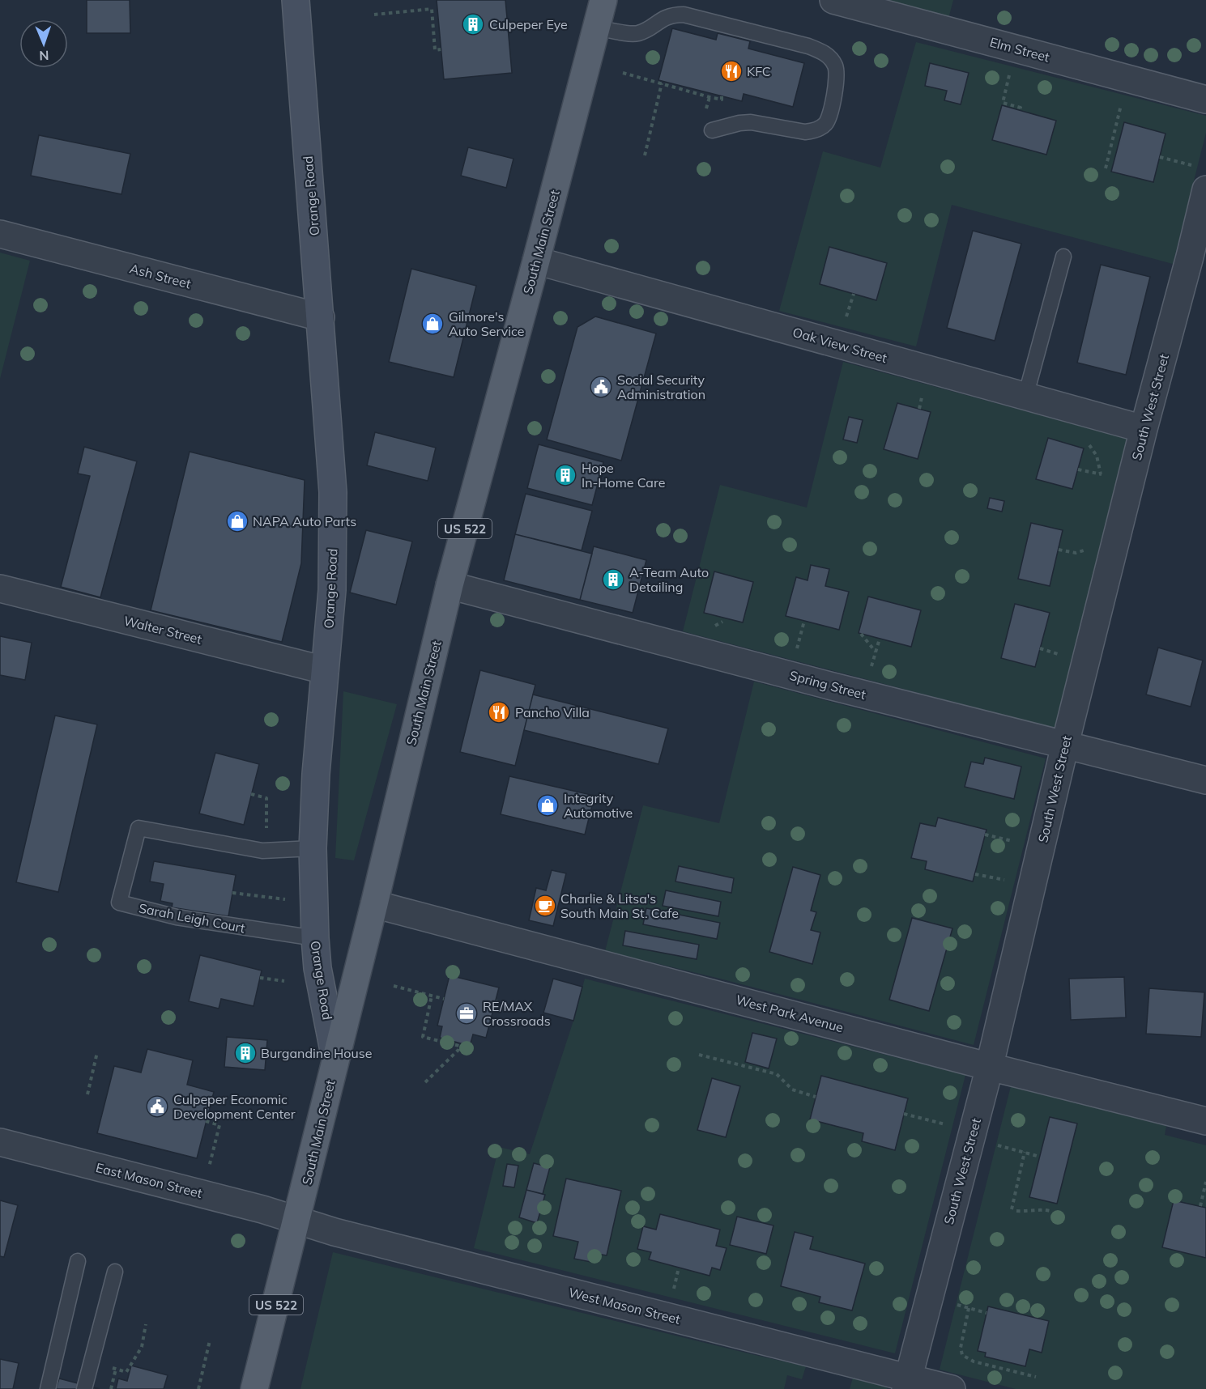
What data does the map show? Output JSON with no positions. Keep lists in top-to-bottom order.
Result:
{
  "streets": {
    "main road": ["Orange Road", "South Main Street", "US 522"],
    "street": [
      "Elm Street",
      "Ash Street",
      "Oak View Street",
      "South West Street",
      "Walter Street",
      "Spring Street",
      "West Park Avenue",
      "East Mason Street",
      "West Mason Street"
    ],
    "lane": ["Sarah Leigh Court"]
  },
  "crossings": [
    ["Orange Road", "South Main Street"],
    ["Orange Road", "Ash Street"],
    ["Orange Road", "Walter Street"],
    ["Orange Road", "Sarah Leigh Court"],
    ["South Main Street", "Oak View Street"],
    ["South Main Street", "Spring Street"],
    ["South Main Street", "West Park Avenue"],
    ["South Main Street", "East Mason Street"],
    ["South Main Street", "West Mason Street"],
    ["Oak View Street", "South West Street"],
    ["South West Street", "Spring Street"],
    ["South West Street", "West Park Avenue"],
    ["South West Street", "West Mason Street"],
    ["East Mason Street", "West Mason Street"]
  ],
  "places": {
    "building": [
      "Culpeper Eye",
      "Hope In-Home Care",
      "A-Team Auto Detailing",
      "Burgandine House"
    ],
    "restaurant": ["KFC", "Pancho Villa"],
    "shop": ["Gilmore's Auto Service", "NAPA Auto Parts", "Integrity Automotive"],
    "public building": ["Social Security Administration", "Culpeper Economic Development Center"],
    "cafe": ["Charlie & Litsa's South Main St. Cafe"],
    "office": ["RE/MAX Crossroads"]
  },
  "north": "bottom"
}
